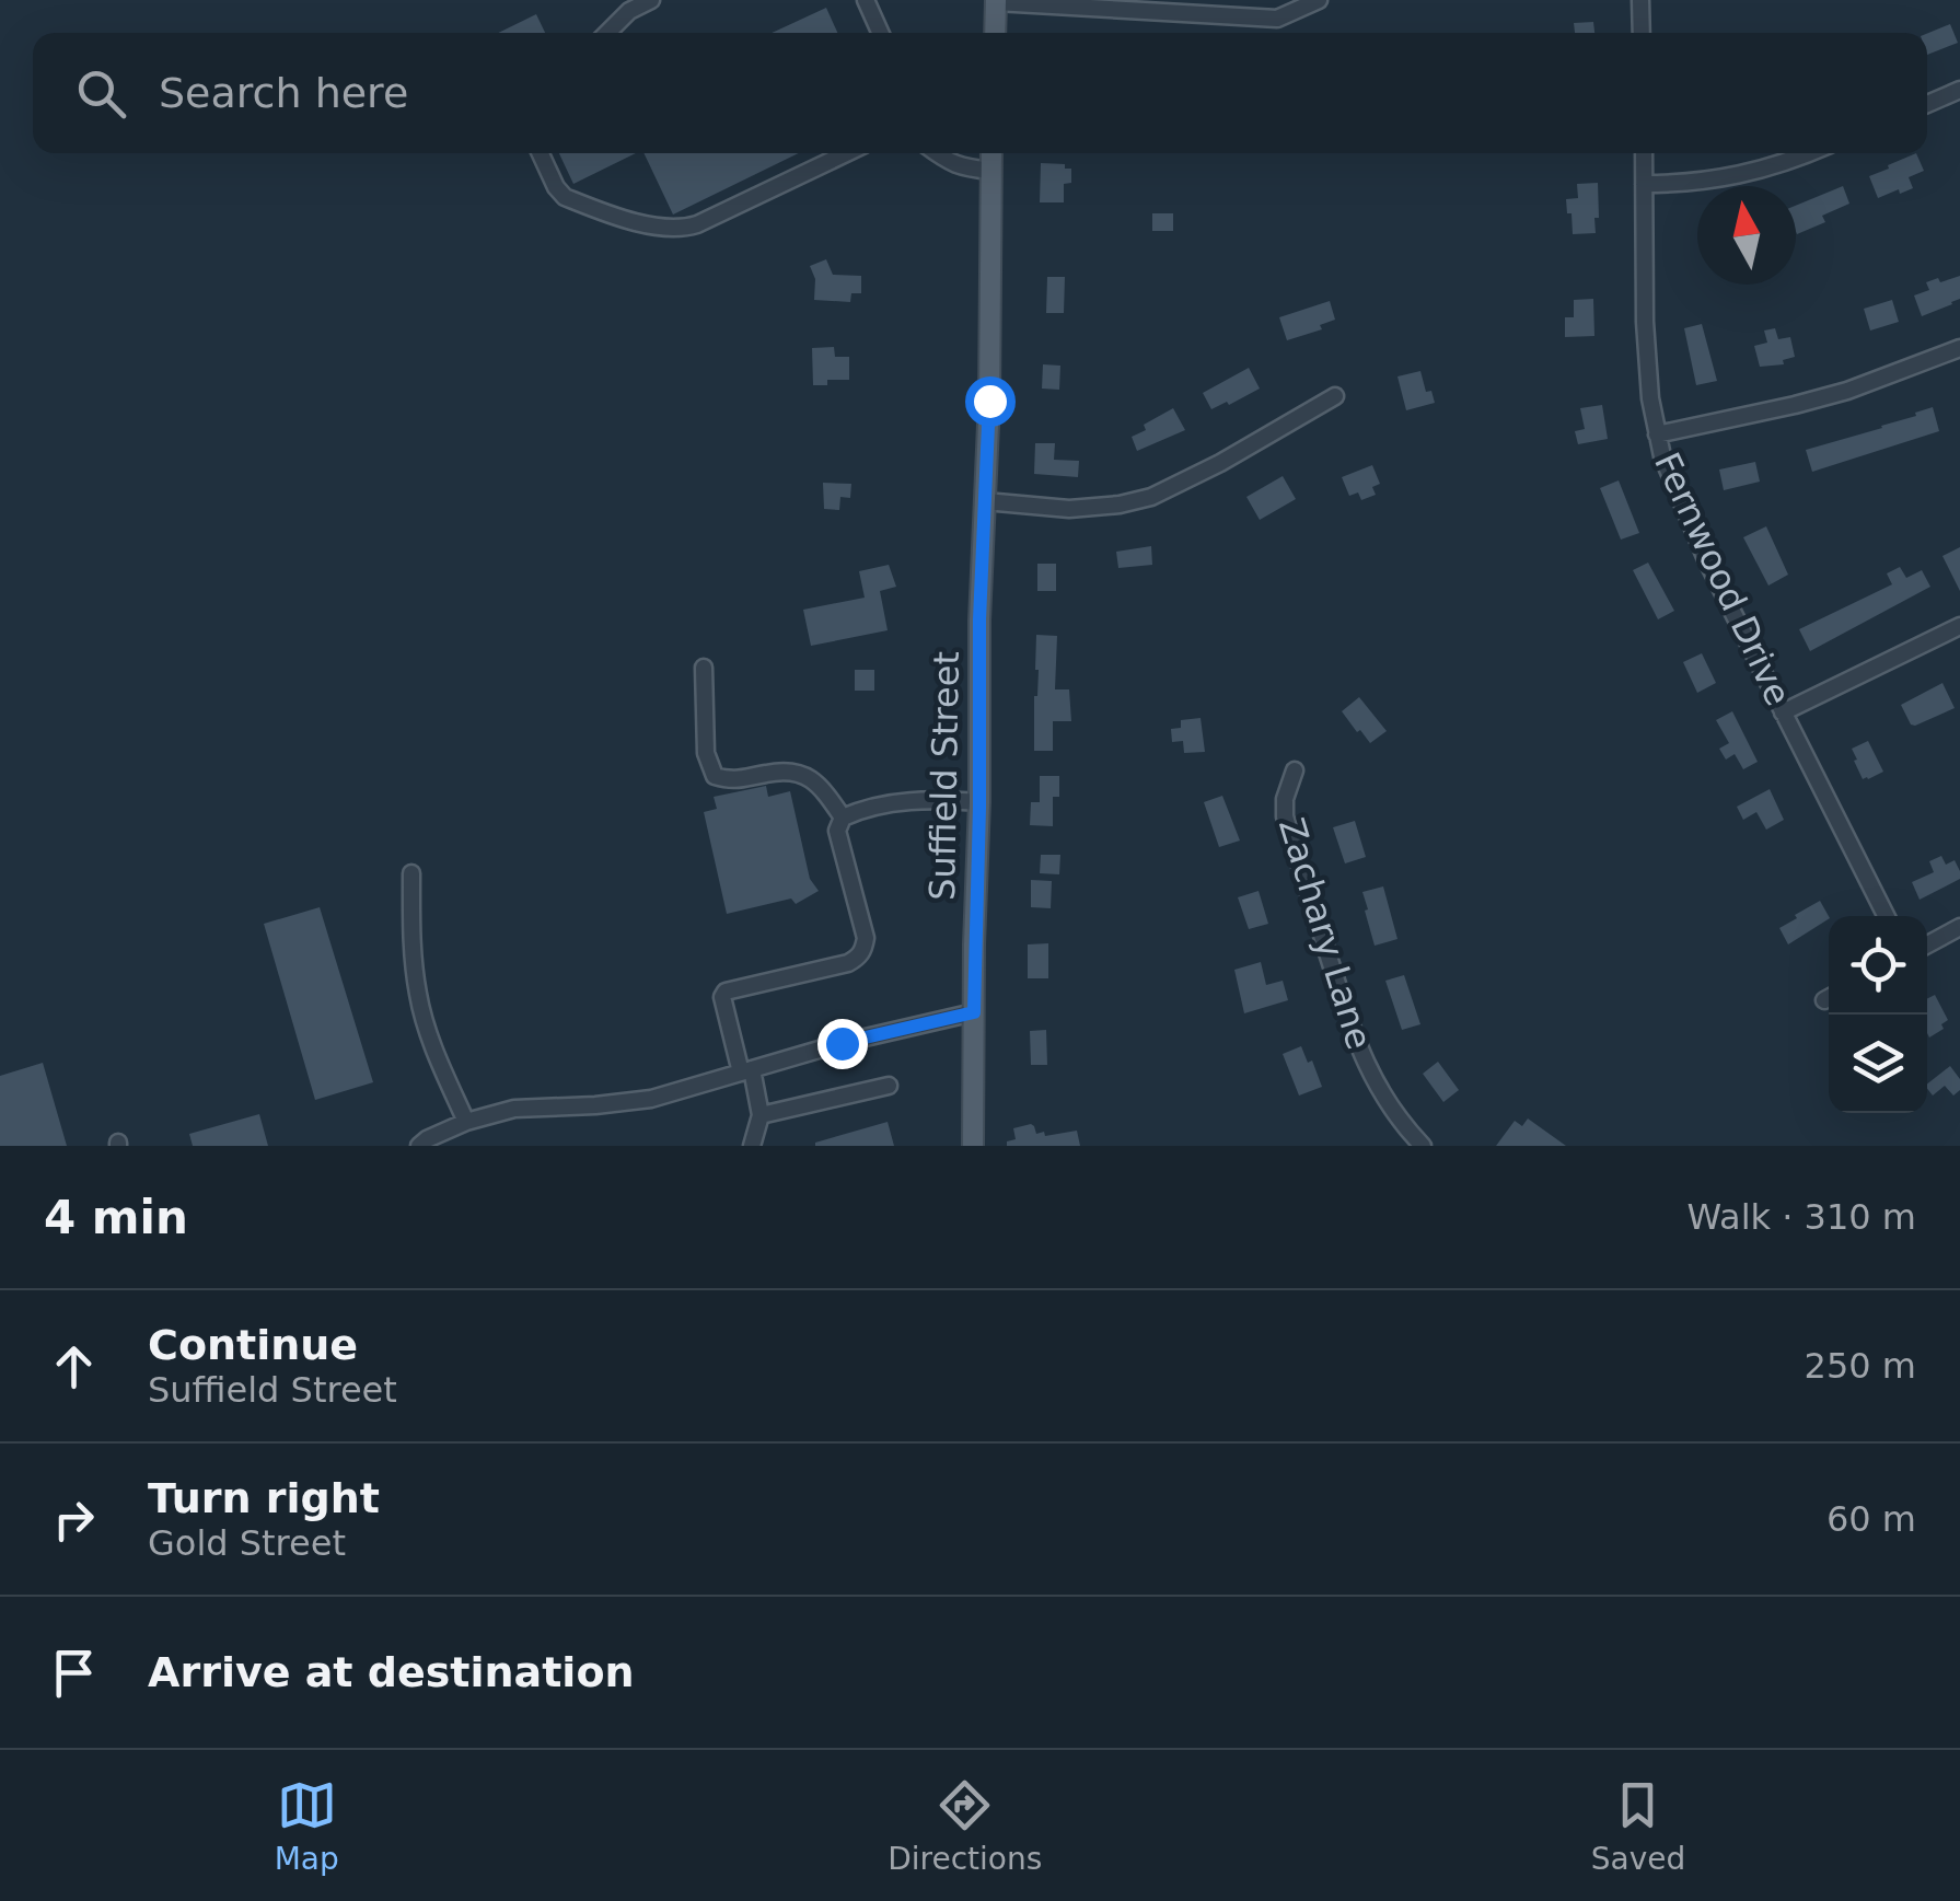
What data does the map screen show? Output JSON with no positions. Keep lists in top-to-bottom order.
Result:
{
  "streets": {
    "main road": ["Suffield Street"],
    "street": ["Fernwood Drive", "Zachary Lane"]
  },
  "north": "top",
  "page": {
    "search": "Search here",
    "heading": ["4 min", "Walk · 310 m"],
    "list": [
      ["Continue", "Suffield Street", "250 m"],
      ["Turn right", "Gold Street", "60 m"],
      "Arrive at destination"
    ],
    "nav": ["Map", "Directions", "Saved"]
  }
}
